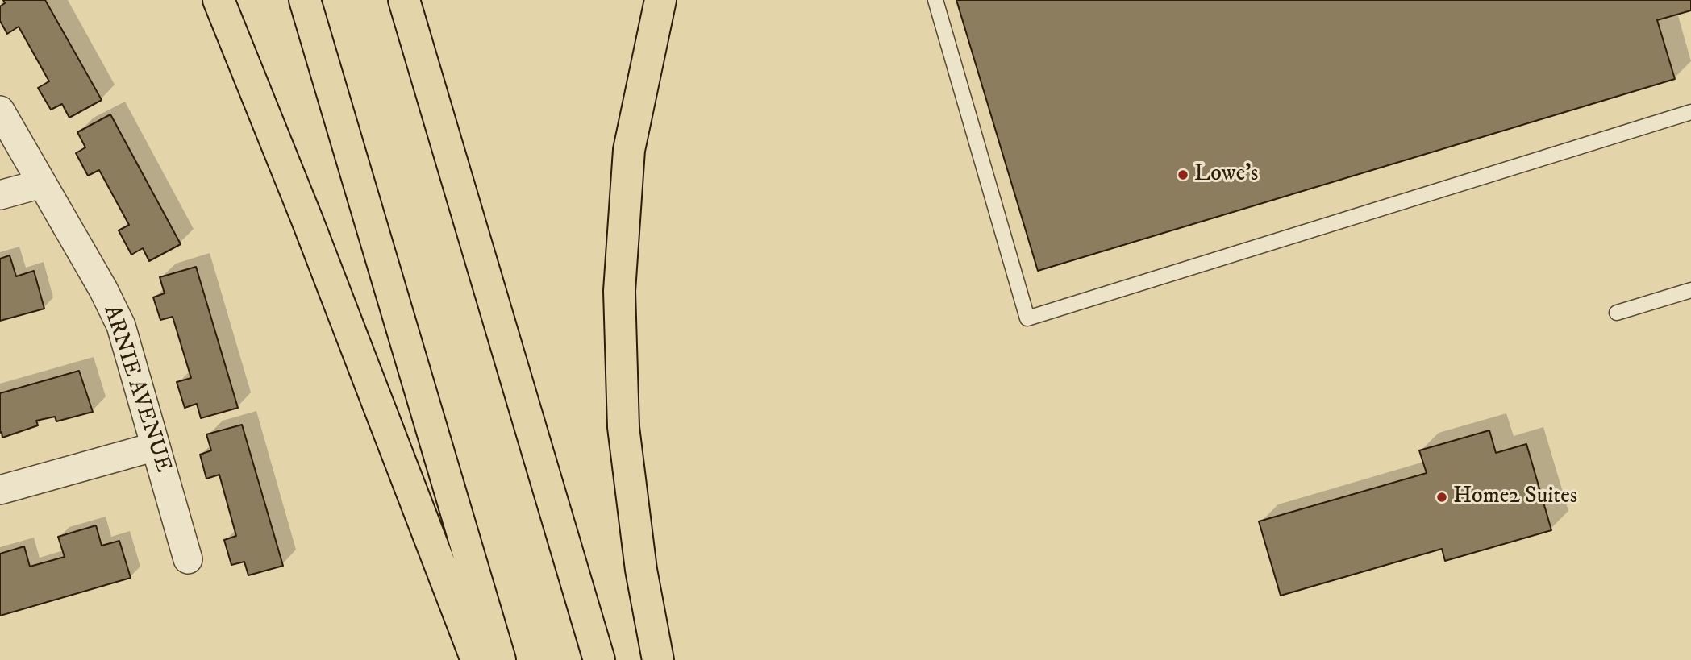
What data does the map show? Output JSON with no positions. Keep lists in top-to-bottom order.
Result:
{
  "streets": {
    "street": ["ARNIE AVENUE"]
  },
  "places": ["Lowe's", "Home2 Suites"]
}
